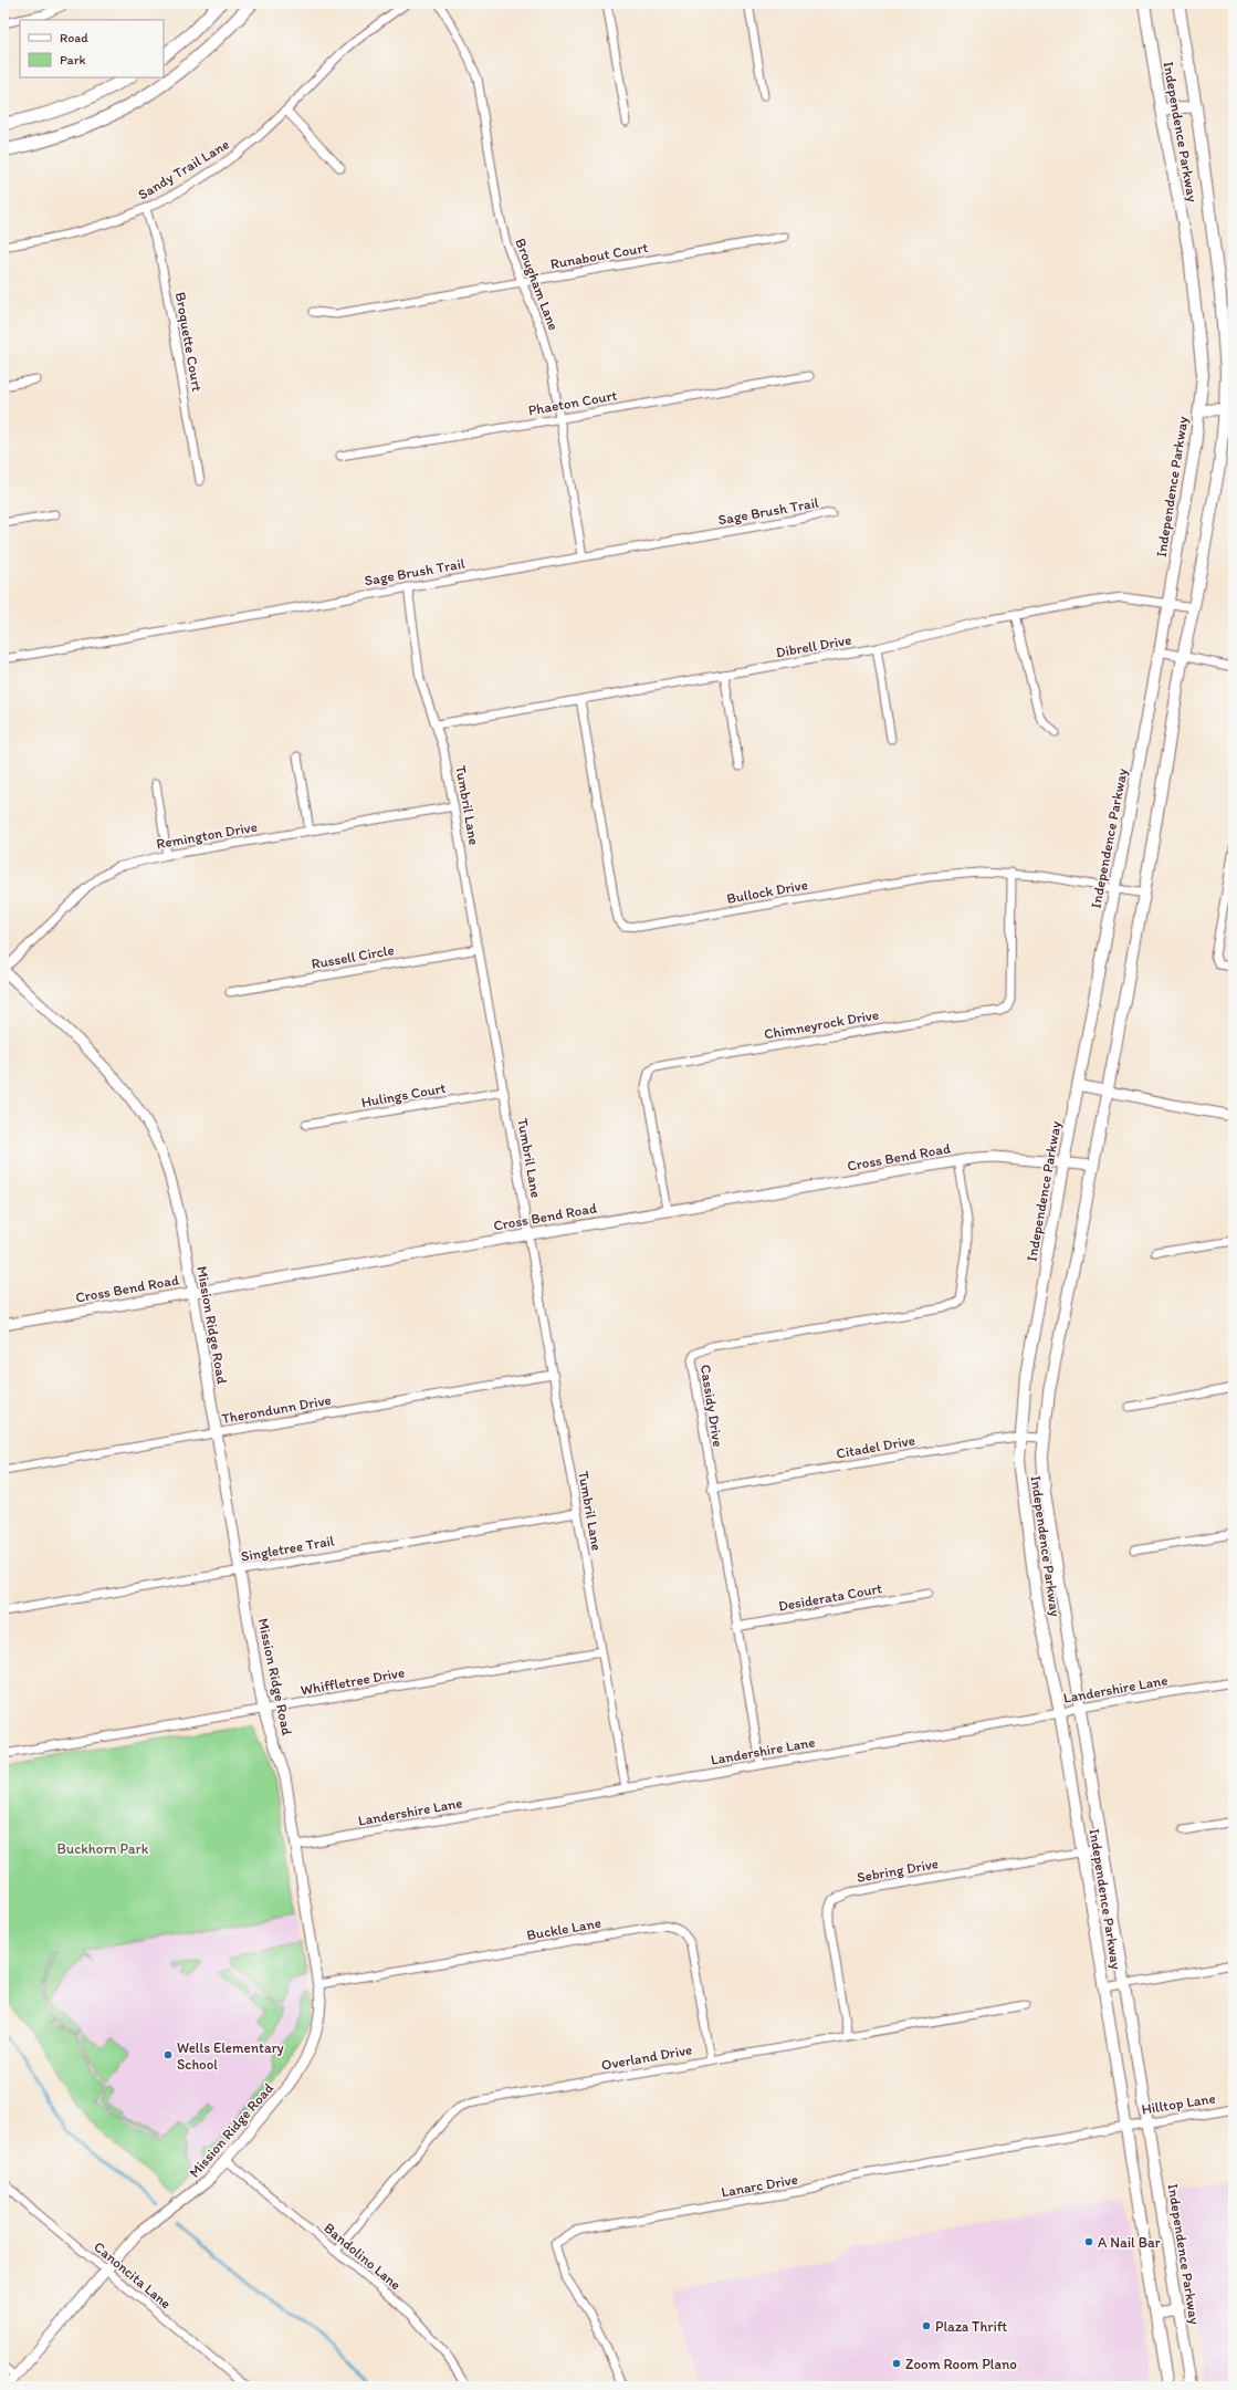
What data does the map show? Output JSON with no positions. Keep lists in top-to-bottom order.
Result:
{
  "streets": {
    "main road": ["Independence Parkway"],
    "street": [
      "Sandy Trail Lane",
      "Runabout Court",
      "Brougham Lane",
      "Broquette Court",
      "Phaeton Court",
      "Sage Brush Trail",
      "Dibrell Drive",
      "Tumbril Lane",
      "Remington Drive",
      "Bullock Drive",
      "Russell Circle",
      "Chimneyrock Drive",
      "Hulings Court",
      "Cross Bend Road",
      "Mission Ridge Road",
      "Cassidy Drive",
      "Therondunn Drive",
      "Citadel Drive",
      "Singletree Trail",
      "Desiderata Court",
      "Whiffletree Drive",
      "Landershire Lane",
      "Sebring Drive",
      "Buckle Lane",
      "Overland Drive",
      "Hilltop Lane",
      "Lanarc Drive",
      "Bandolino Lane",
      "Canoncita Lane"
    ]
  },
  "crossings": [
    ["Independence Parkway", "Dibrell Drive"],
    ["Independence Parkway", "Bullock Drive"],
    ["Independence Parkway", "Cross Bend Road"],
    ["Independence Parkway", "Citadel Drive"],
    ["Independence Parkway", "Landershire Lane"],
    ["Independence Parkway", "Sebring Drive"],
    ["Independence Parkway", "Hilltop Lane"],
    ["Independence Parkway", "Lanarc Drive"],
    ["Sandy Trail Lane", "Broquette Court"],
    ["Runabout Court", "Brougham Lane"],
    ["Brougham Lane", "Phaeton Court"],
    ["Brougham Lane", "Sage Brush Trail"],
    ["Sage Brush Trail", "Tumbril Lane"],
    ["Dibrell Drive", "Tumbril Lane"],
    ["Dibrell Drive", "Bullock Drive"],
    ["Tumbril Lane", "Remington Drive"],
    ["Tumbril Lane", "Russell Circle"],
    ["Tumbril Lane", "Hulings Court"],
    ["Tumbril Lane", "Cross Bend Road"],
    ["Tumbril Lane", "Therondunn Drive"],
    ["Tumbril Lane", "Singletree Trail"],
    ["Tumbril Lane", "Whiffletree Drive"],
    ["Tumbril Lane", "Landershire Lane"],
    ["Remington Drive", "Mission Ridge Road"],
    ["Bullock Drive", "Chimneyrock Drive"],
    ["Chimneyrock Drive", "Cross Bend Road"],
    ["Cross Bend Road", "Mission Ridge Road"],
    ["Cross Bend Road", "Cassidy Drive"],
    ["Mission Ridge Road", "Therondunn Drive"],
    ["Mission Ridge Road", "Singletree Trail"],
    ["Mission Ridge Road", "Whiffletree Drive"],
    ["Mission Ridge Road", "Landershire Lane"],
    ["Mission Ridge Road", "Buckle Lane"],
    ["Mission Ridge Road", "Bandolino Lane"],
    ["Mission Ridge Road", "Canoncita Lane"],
    ["Cassidy Drive", "Citadel Drive"],
    ["Cassidy Drive", "Desiderata Court"],
    ["Cassidy Drive", "Landershire Lane"],
    ["Sebring Drive", "Overland Drive"],
    ["Buckle Lane", "Overland Drive"],
    ["Overland Drive", "Bandolino Lane"],
    ["Hilltop Lane", "Lanarc Drive"]
  ],
  "parks": ["Buckhorn Park"],
  "places": [
    "Wells Elementary School",
    "A Nail Bar",
    "Plaza Thrift",
    "Zoom Room Plano"
  ],
  "legend": ["Road", "Park"]
}
